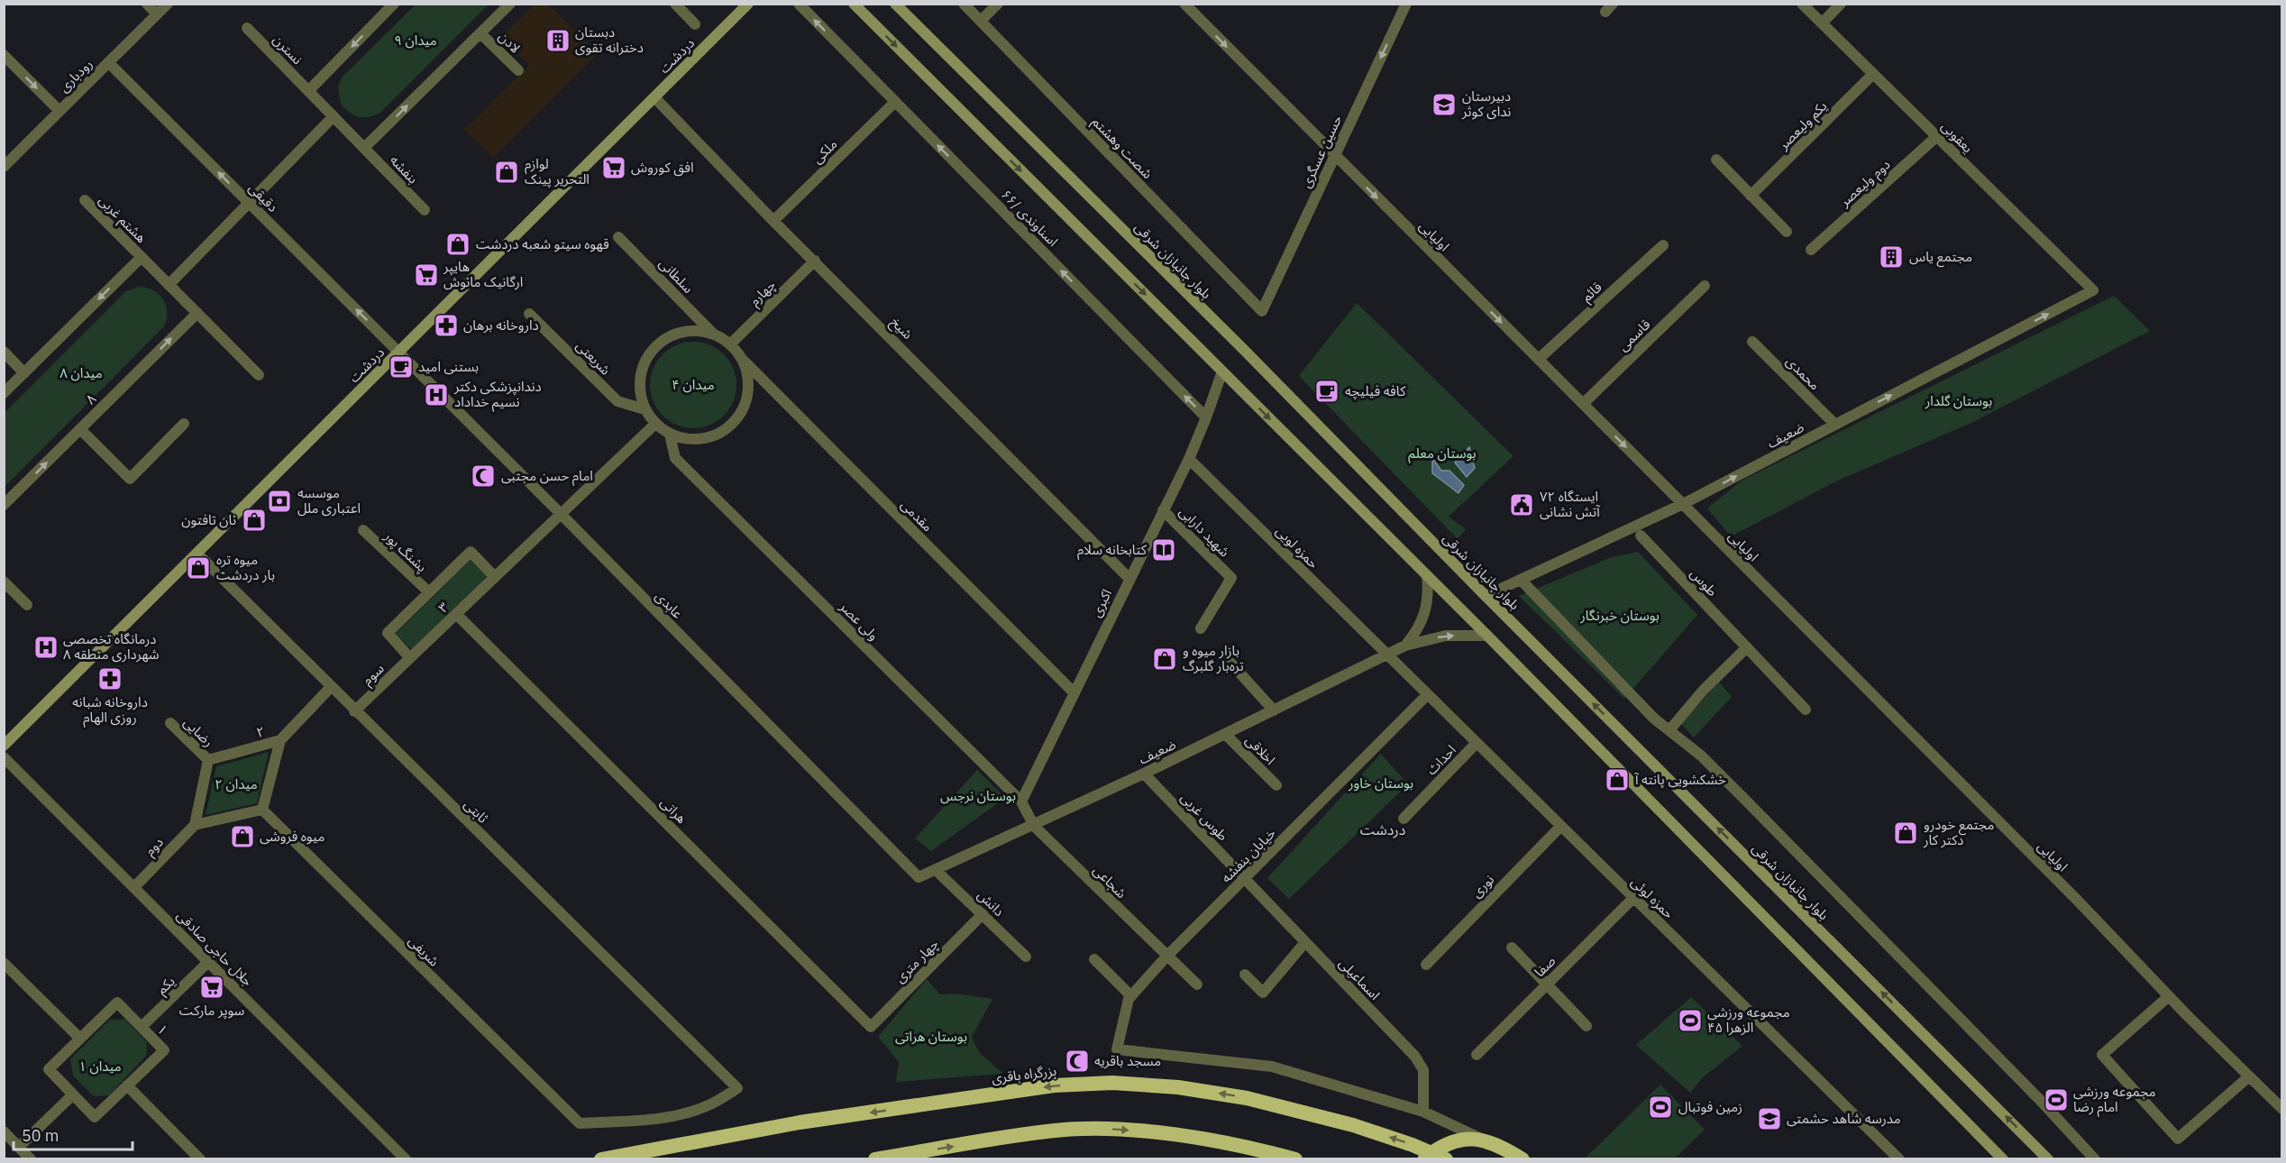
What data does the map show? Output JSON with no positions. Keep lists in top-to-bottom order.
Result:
{
  "streets": {
    "highway": ["بزرگراه باقری"],
    "main road": ["دردشت", "بلوار جانبازان شرقی"],
    "street": [
      "لادن",
      "نسترن",
      "رودباری",
      "یکم ولیعصر",
      "یعقوبی",
      "شصت وهشتم",
      "ملکی",
      "حسین عسگری",
      "بنفشه",
      "دوم ولیعصر",
      "دقیقی",
      "اسناوندی /۶۶",
      "هشتم غربی",
      "اولیایی",
      "سلطانی",
      "قائم",
      "چهارم",
      "شیخ",
      "قاسمی",
      "شریعتی",
      "محمدی",
      "۸",
      "ضعیف",
      "مقدمی",
      "شهید دارابی",
      "حمزه لویی",
      "پشنگ پور",
      "طوس",
      "اکبری",
      "عابدی",
      "۳",
      "ولی عصر",
      "سوم",
      "رضایی",
      "۲",
      "اخلاقی",
      "احداث",
      "هراتی",
      "ثابتی",
      "طوس غربی",
      "دوم",
      "خیابان بنفشه",
      "شجاعی",
      "نوری",
      "حمزه لوئی",
      "دانش",
      "جلال حاجی صادقی",
      "شریفی",
      "چهار متری",
      "صفا",
      "اسماعیلی",
      "یکم",
      "۱"
    ]
  },
  "crossings": [
    ["دردشت", "دقیقی"],
    ["دردشت", "شیخ"],
    ["دردشت", "عابدی"],
    ["دردشت", "ثابتی"],
    ["رودباری", "دقیقی"],
    ["یکم ولیعصر", "یعقوبی"],
    ["یعقوبی", "دوم ولیعصر"],
    ["یعقوبی", "ضعیف"],
    ["شصت وهشتم", "حسین عسگری"],
    ["ملکی", "اسناوندی /۶۶"],
    ["ملکی", "شیخ"],
    ["حسین عسگری", "اولیایی"],
    ["دقیقی", "عابدی"],
    ["اسناوندی /۶۶", "اکبری"],
    ["هشتم غربی", "۸"],
    ["اولیایی", "قائم"],
    ["اولیایی", "قاسمی"],
    ["اولیایی", "ضعیف"],
    ["بلوار جانبازان شرقی", "ضعیف"],
    ["سلطانی", "چهارم"],
    ["سلطانی", "شریعتی"],
    ["سلطانی", "مقدمی"],
    ["سلطانی", "۳"],
    ["سلطانی", "ولی عصر"],
    ["چهارم", "شیخ"],
    ["چهارم", "شریعتی"],
    ["چهارم", "مقدمی"],
    ["چهارم", "۳"],
    ["چهارم", "ولی عصر"],
    ["شیخ", "اکبری"],
    ["شریعتی", "مقدمی"],
    ["شریعتی", "۳"],
    ["شریعتی", "ولی عصر"],
    ["محمدی", "ضعیف"],
    ["ضعیف", "حمزه لویی"],
    ["ضعیف", "عابدی"],
    ["ضعیف", "ولی عصر"],
    ["ضعیف", "اخلاقی"],
    ["ضعیف", "طوس غربی"],
    ["ضعیف", "شجاعی"],
    ["ضعیف", "حمزه لوئی"],
    ["ضعیف", "دانش"],
    ["مقدمی", "اکبری"],
    ["مقدمی", "۳"],
    ["مقدمی", "ولی عصر"],
    ["شهید دارابی", "اکبری"],
    ["حمزه لویی", "اکبری"],
    ["حمزه لویی", "حمزه لوئی"],
    ["اکبری", "ولی عصر"],
    ["عابدی", "۳"],
    ["۳", "ولی عصر"],
    ["۳", "سوم"],
    ["۳", "هراتی"],
    ["ولی عصر", "شجاعی"],
    ["سوم", "ثابتی"],
    ["رضایی", "۲"],
    ["۲", "شریفی"],
    ["احداث", "حمزه لوئی"],
    ["هراتی", "چهار متری"],
    ["ثابتی", "شریفی"],
    ["طوس غربی", "خیابان بنفشه"],
    ["طوس غربی", "اسماعیلی"],
    ["دوم", "جلال حاجی صادقی"],
    ["خیابان بنفشه", "شجاعی"],
    ["خیابان بنفشه", "حمزه لوئی"],
    ["خیابان بنفشه", "اسماعیلی"],
    ["نوری", "حمزه لوئی"],
    ["حمزه لوئی", "صفا"],
    ["دانش", "چهار متری"],
    ["جلال حاجی صادقی", "یکم"],
    ["یکم", "۱"]
  ],
  "one_way": [
    "حسین عسگری",
    "دقیقی",
    "اسناوندی /۶۶",
    "اولیایی",
    "ضعیف"
  ],
  "districts": ["دردشت"],
  "parks": [
    "میدان ۹",
    "میدان ۸",
    "میدان ۴",
    "بوستان گلدار",
    "بوستان معلم",
    "بوستان خبرنگار",
    "بوستان خاور",
    "میدان ۲",
    "بوستان نرجس",
    "بوستان هراتی",
    "میدان ۱"
  ],
  "places": {
    "building": ["دبستان دخترانه تقوی", "مجتمع یاس"],
    "school or university": ["دبیرستان ندای کوثر", "مدرسه شاهد حشمتی"],
    "supermarket": ["افق کوروش", "هایپر ارگانیک مانوش", "سوپر مارکت"],
    "shop": [
      "لوازم التحریر پینک",
      "قهوه سیتو شعبه دردشت",
      "نان تافتون",
      "میوه تره بار دردشت",
      "بازار میوه و تره‌بار گلبرگ",
      "خشکشویی پانته آ",
      "مجتمع خودرو دکتر کار",
      "میوه فروشی"
    ],
    "pharmacy": ["داروخانه برهان", "داروخانه شبانه روزی الهام"],
    "cafe": ["بستنی امید", "کافه فیلیچه"],
    "hospital": ["دندانپزشکی دکتر نسیم خداداد", "درمانگاه تخصصی شهرداری منطقه ۸"],
    "mosque": ["امام حسن مجتبی", "مسجد باقریه"],
    "bank": ["موسسه اعتباری ملل"],
    "public building": ["ایستگاه ۷۲ آتش نشانی"],
    "library": ["کتابخانه سلام"],
    "sports": ["مجموعه ورزشی الزهرا ۴۵", "مجموعه ورزشی امام رضا", "زمین فوتبال"]
  },
  "scale_bar": "50 m"
}
